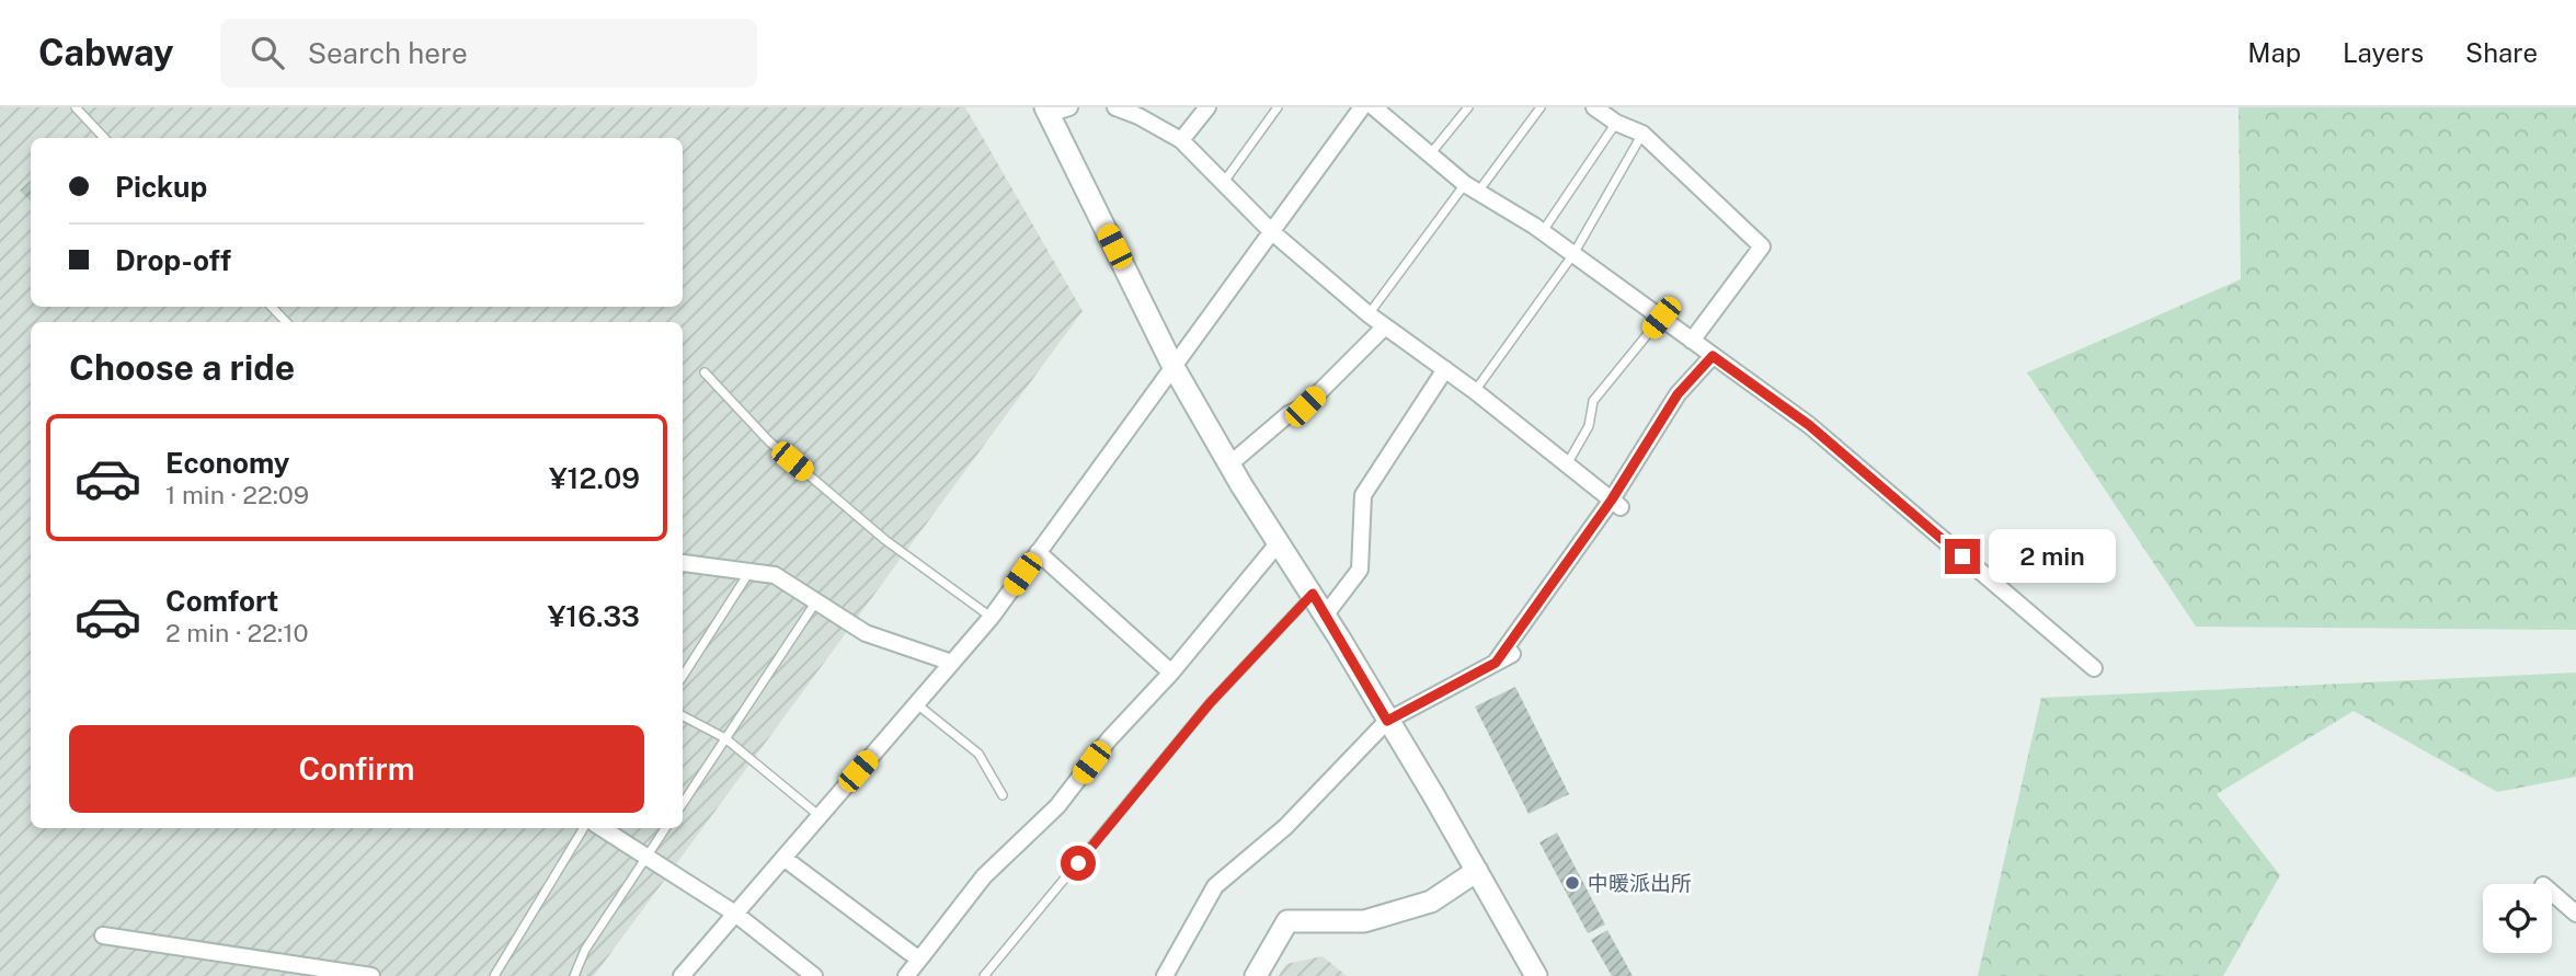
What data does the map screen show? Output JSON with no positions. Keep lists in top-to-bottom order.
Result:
{
  "places": ["中暖派出所"],
  "page": {
    "header": "Cabway",
    "search": "Search here",
    "nav": ["Map", "Layers", "Share"],
    "banner": ["Pickup", "Drop-off"],
    "heading": "Choose a ride",
    "list": [
      {
        "name": "Economy",
        "note": "1 min · 22:09",
        "value": "¥12.09"
      },
      {
        "name": "Comfort",
        "note": "2 min · 22:10",
        "value": "¥16.33"
      }
    ],
    "bubble": "2 min",
    "buttons": "Confirm"
  }
}
